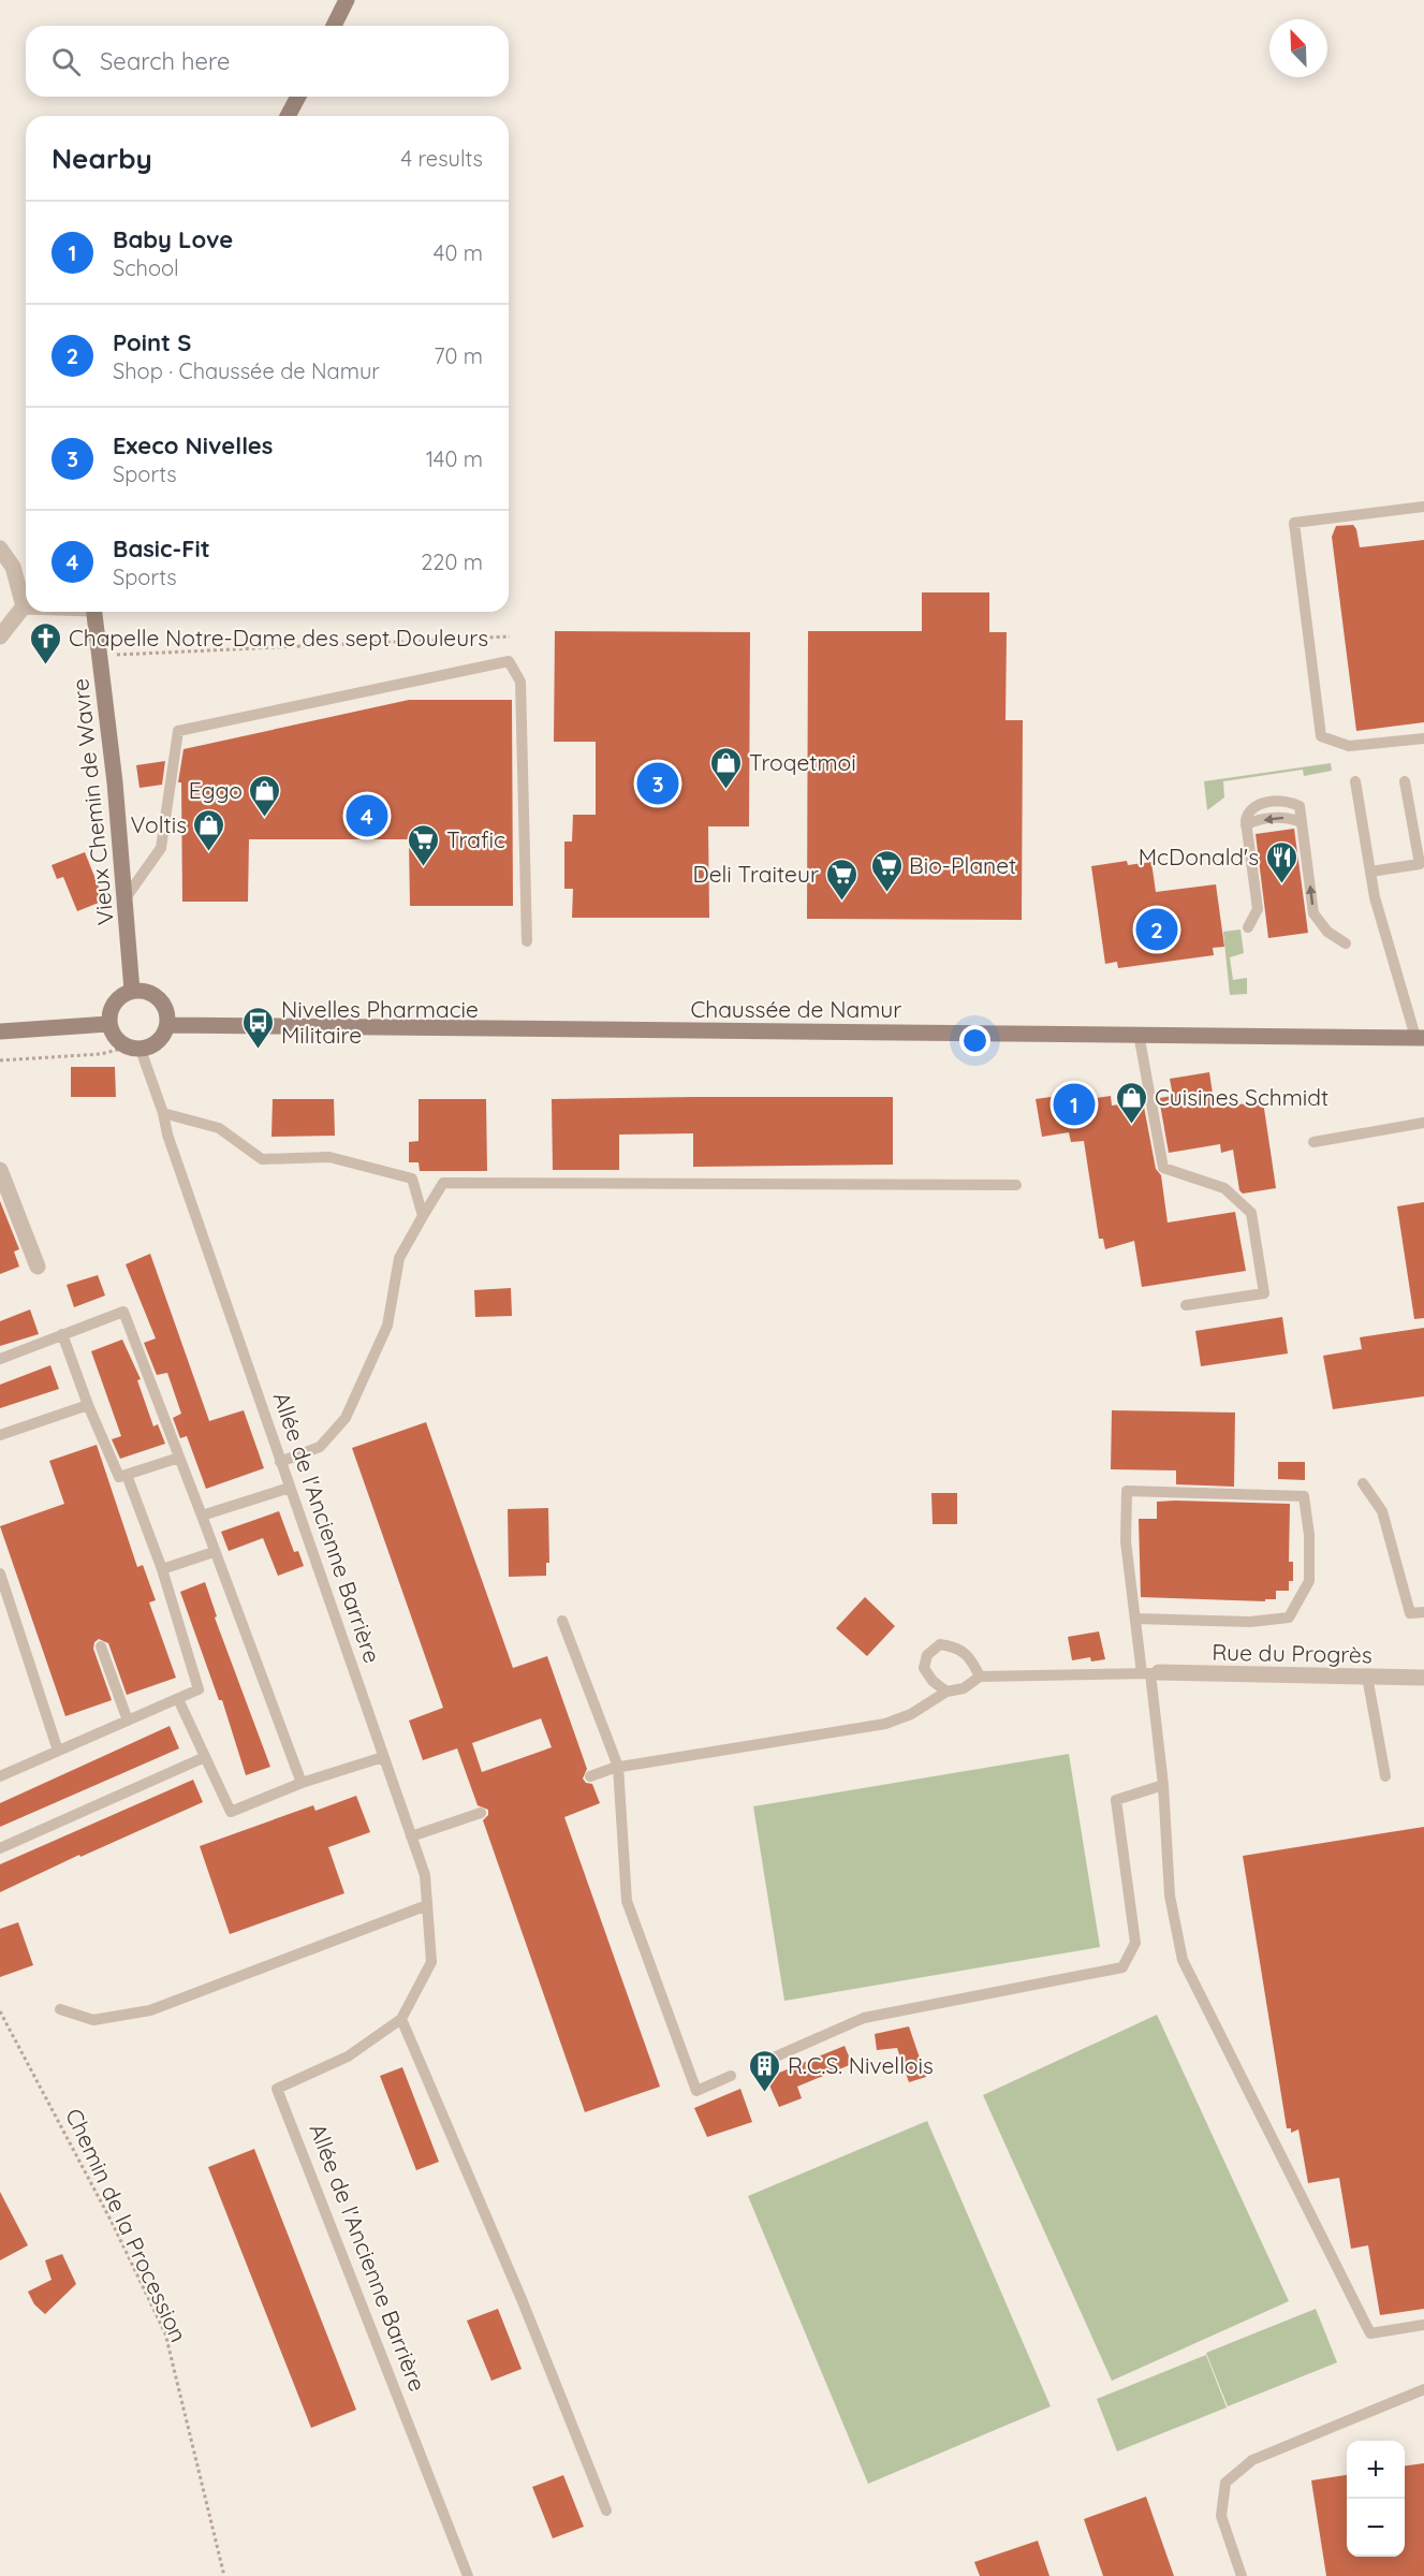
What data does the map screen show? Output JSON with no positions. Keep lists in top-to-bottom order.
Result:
{
  "streets": {
    "main road": ["Vieux Chemin de Wavre", "Chaussée de Namur"],
    "street": ["Rue du Progrès"],
    "lane": ["Allée de l'Ancienne Barrière"],
    "path": ["Chemin de la Procession"]
  },
  "crossings": [
    ["Vieux Chemin de Wavre", "Chaussée de Namur"],
    ["Vieux Chemin de Wavre", "Allée de l'Ancienne Barrière"],
    ["Chaussée de Namur", "Allée de l'Ancienne Barrière"]
  ],
  "places": {
    "church": ["Chapelle Notre-Dame des sept Douleurs"],
    "shop": [
      "Troqetmoi",
      "Eggo",
      "Voltis",
      "Cuisines Schmidt"
    ],
    "supermarket": ["Trafic", "Bio-Planet", "Deli Traiteur"],
    "restaurant": ["McDonald's"],
    "bus stop": ["Nivelles Pharmacie Militaire"],
    "building": ["R.C.S. Nivellois"]
  },
  "north": "top left",
  "page": {
    "search": "Search here",
    "heading": ["Nearby", "4 results"],
    "list": [
      {
        "mark": "1",
        "name": "Baby Love",
        "note": "School",
        "value": "40 m"
      },
      {
        "mark": "2",
        "name": "Point S",
        "note": "Shop · Chaussée de Namur",
        "value": "70 m"
      },
      {
        "mark": "3",
        "name": "Execo Nivelles",
        "note": "Sports",
        "value": "140 m"
      },
      {
        "mark": "4",
        "name": "Basic-Fit",
        "note": "Sports",
        "value": "220 m"
      }
    ],
    "pins": [
      "3",
      "4",
      "2",
      "1"
    ],
    "map_buttons": ["+", "−"]
  }
}
